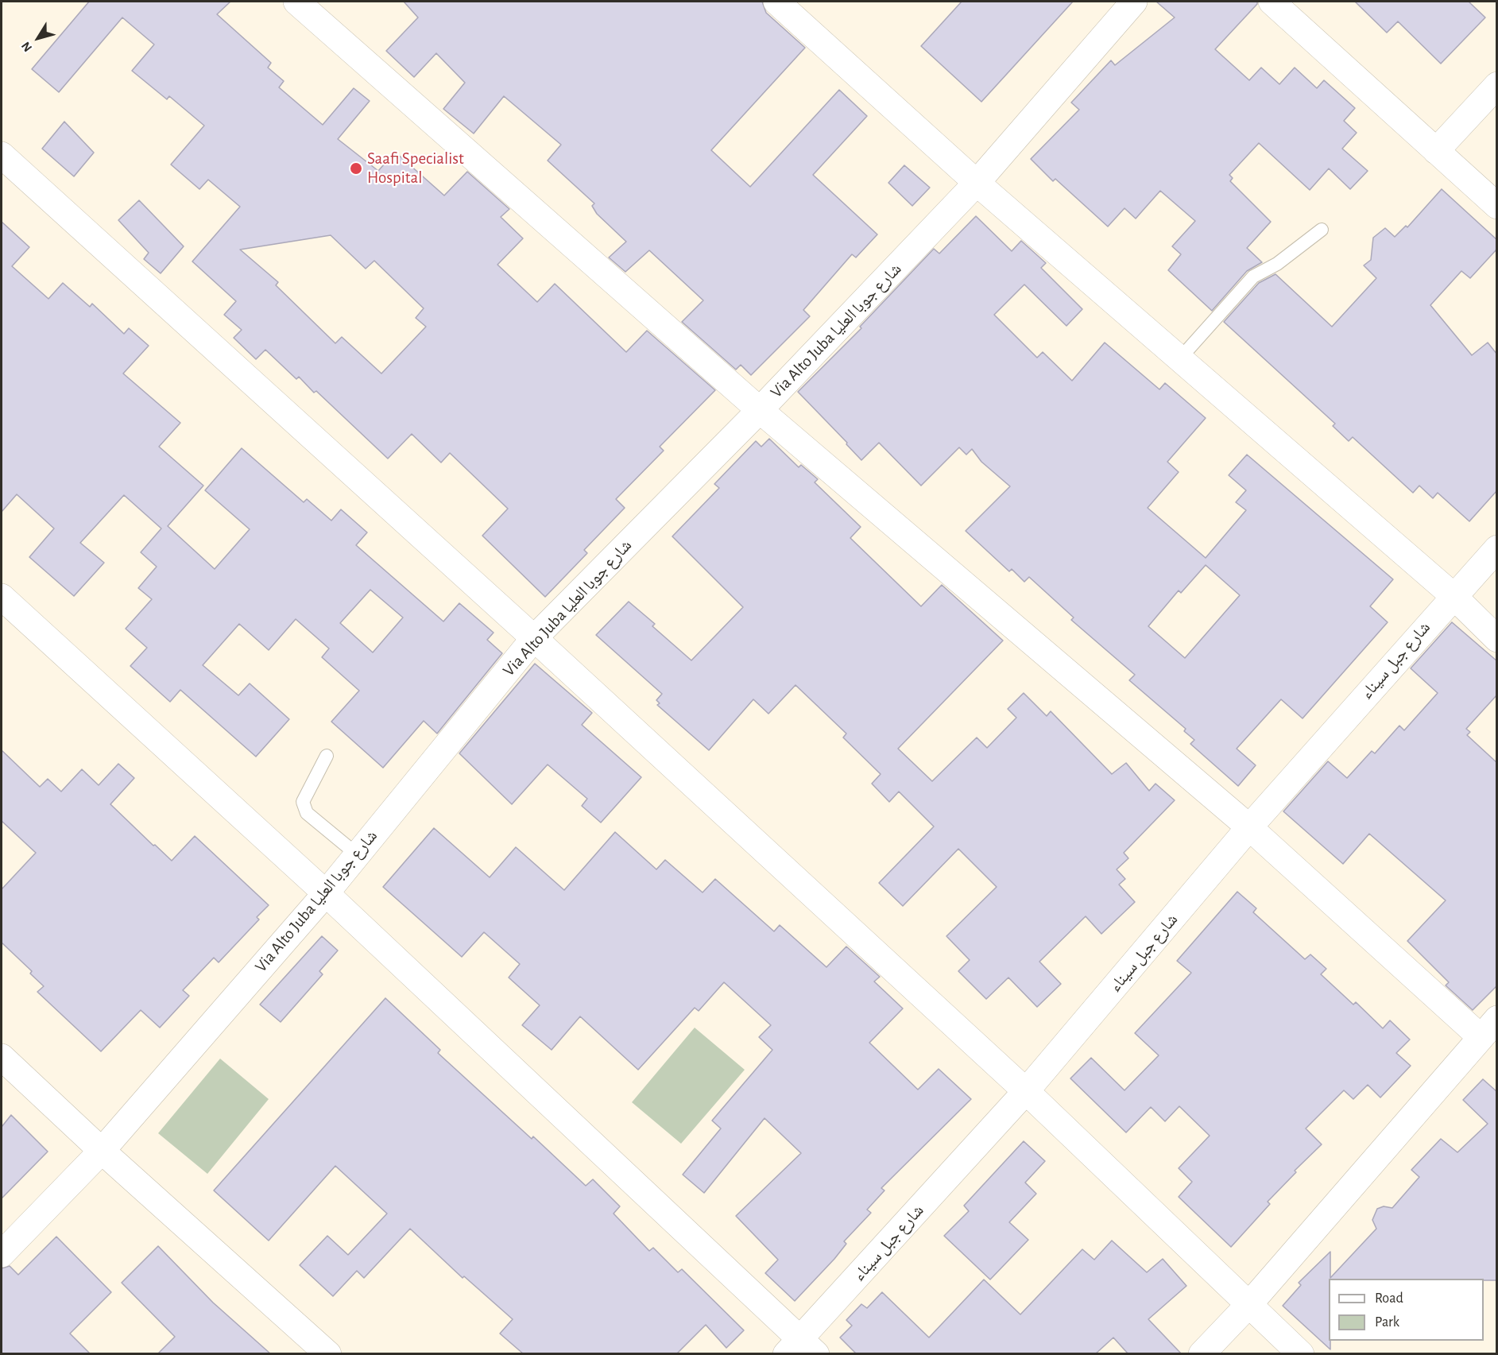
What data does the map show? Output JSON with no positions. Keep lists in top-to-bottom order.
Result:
{
  "streets": {
    "street": ["Via Alto Juba شارع جوبا العليا", "شارع جبل سيناء"]
  },
  "places": ["Saafi Specialist Hospital"],
  "legend": ["Road", "Park"],
  "north": "bottom left"
}
